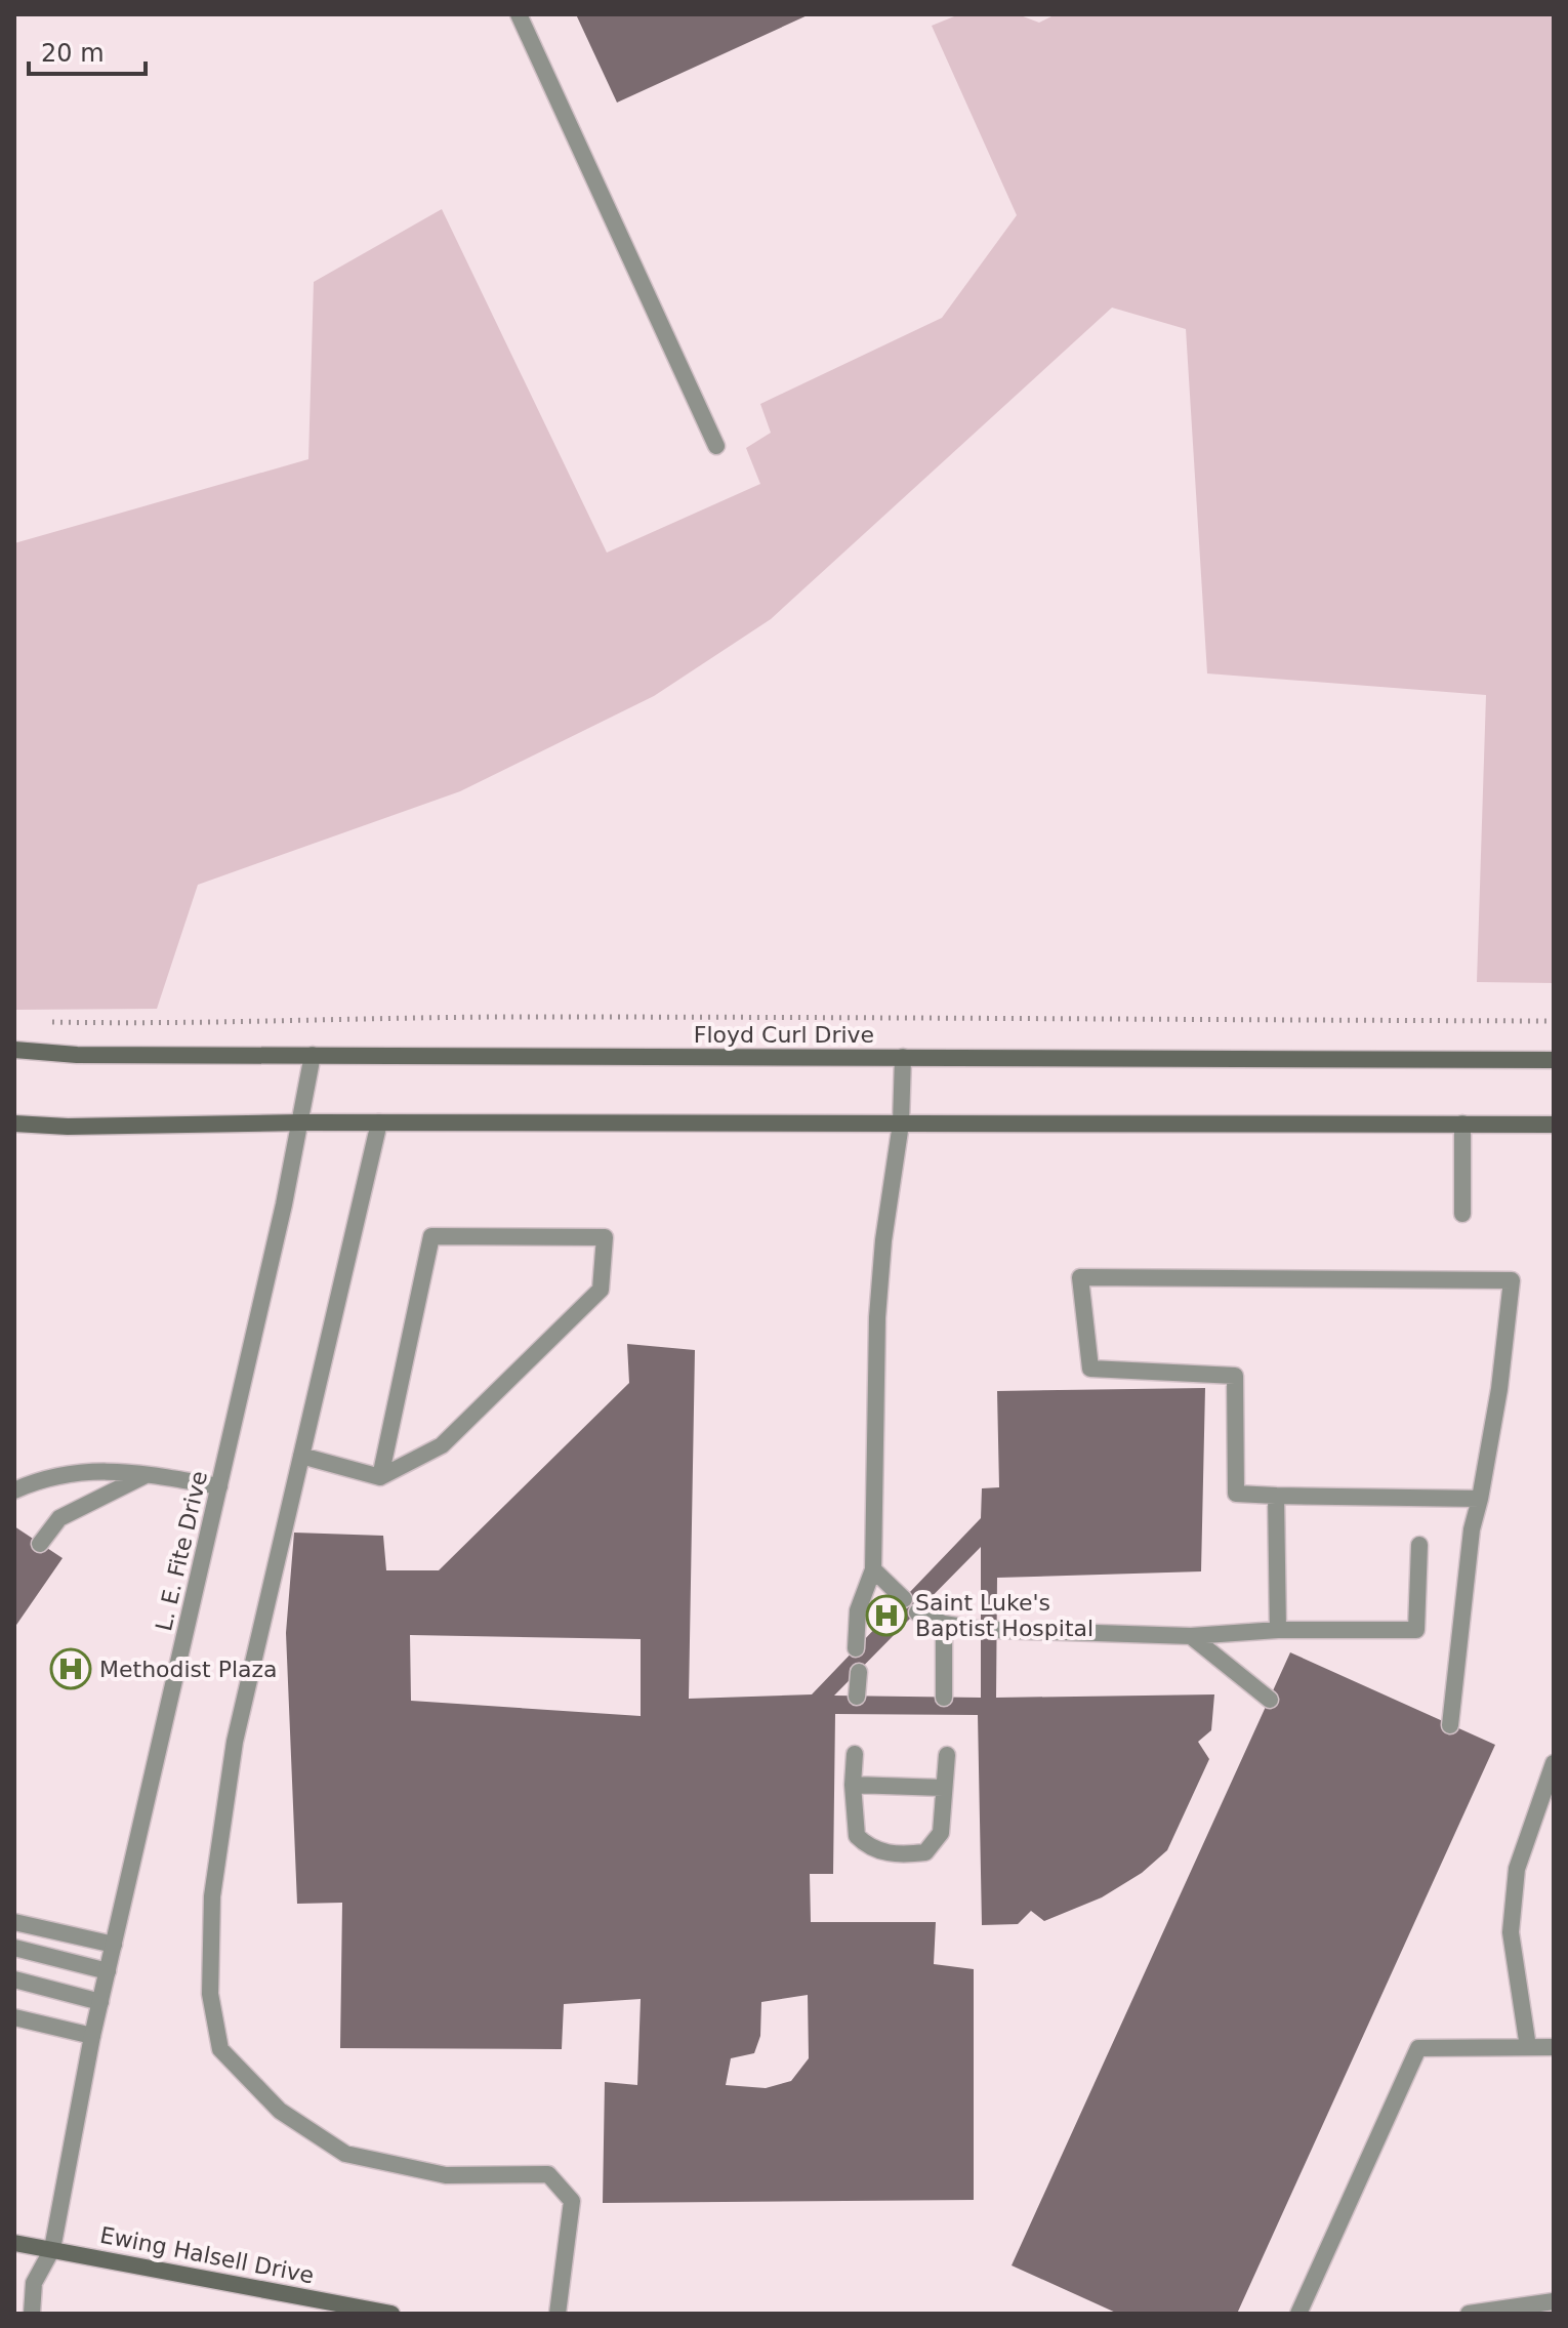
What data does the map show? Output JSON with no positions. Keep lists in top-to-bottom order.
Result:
{
  "streets": {
    "street": ["Floyd Curl Drive", "L. E. Fite Drive", "Ewing Halsell Drive"]
  },
  "crossings": [
    ["Floyd Curl Drive", "L. E. Fite Drive"],
    ["L. E. Fite Drive", "Ewing Halsell Drive"]
  ],
  "places": {
    "hospital": ["Saint Luke's Baptist Hospital", "Methodist Plaza"]
  },
  "scale_bar": "20 m"
}
